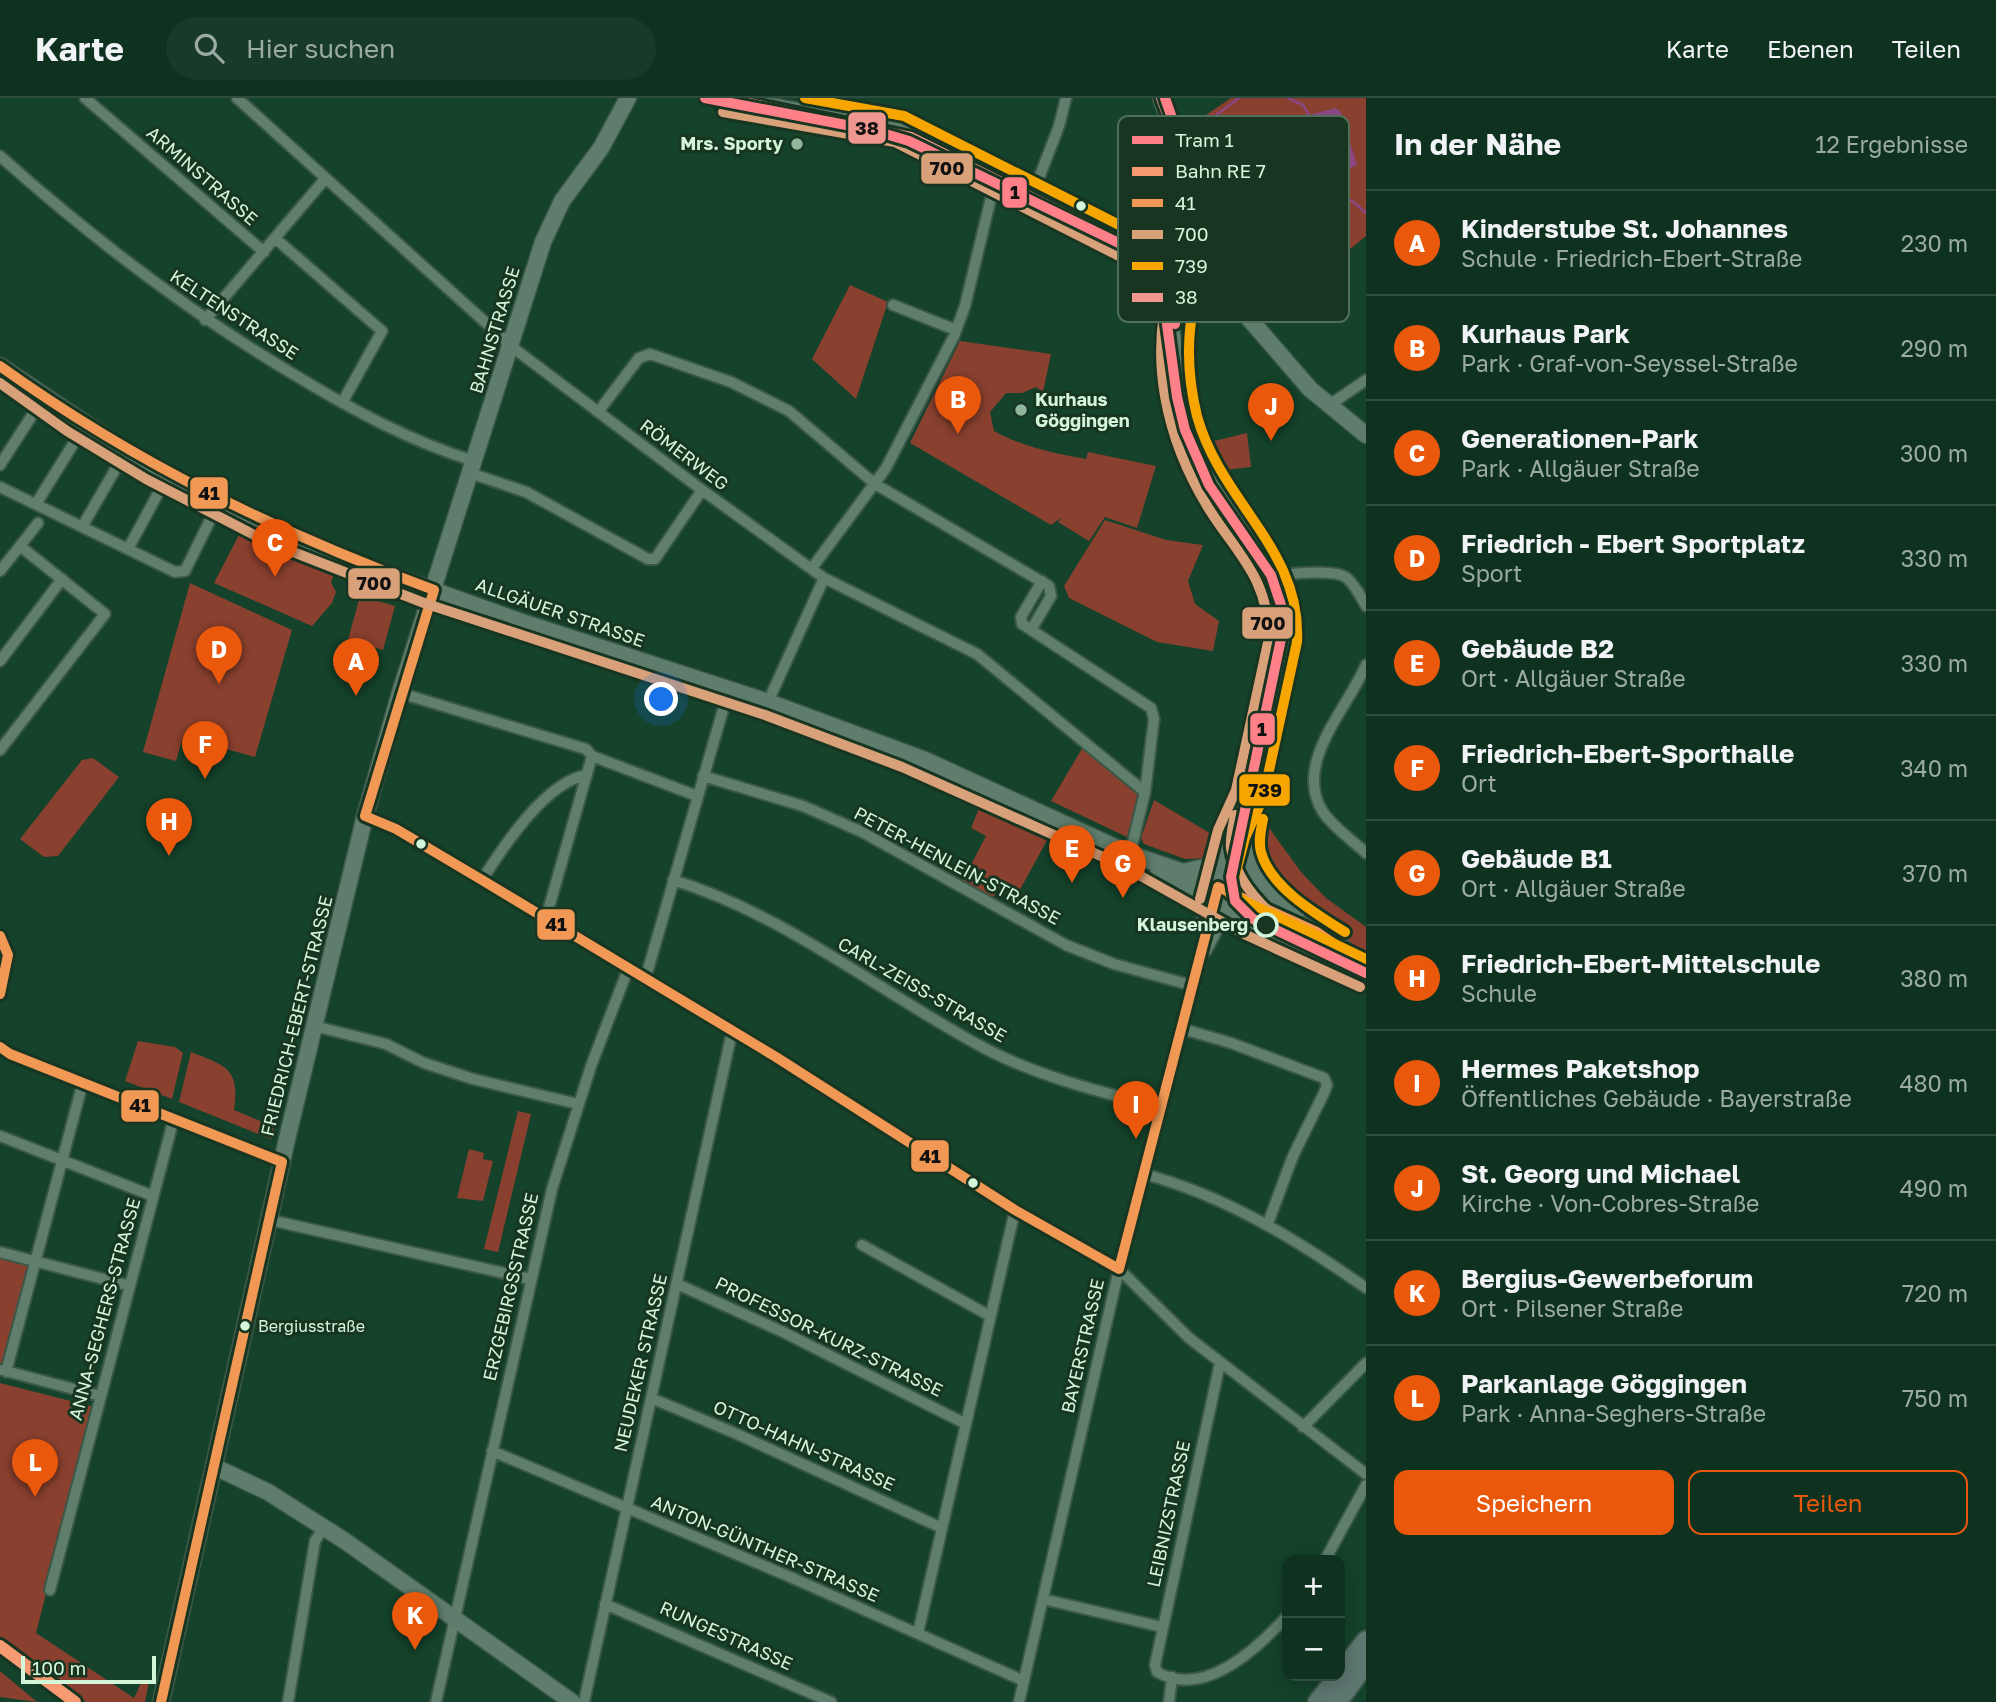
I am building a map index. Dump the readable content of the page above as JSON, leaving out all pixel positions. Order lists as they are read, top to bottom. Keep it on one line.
{"streets":{"street":["ARMINSTRASSE","KELTENSTRASSE","BAHNSTRASSE","RÖMERWEG","ALLGÄUER STRASSE","PETER-HENLEIN-STRASSE","CARL-ZEISS-STRASSE","FRIEDRICH-EBERT-STRASSE","ERZGEBIRGSSTRASSE","ANNA-SEGHERS-STRASSE","PROFESSOR-KURZ-STRASSE","BAYERSTRASSE","NEUDEKER STRASSE","OTTO-HAHN-STRASSE","LEIBNIZSTRASSE","ANTON-GÜNTHER-STRASSE","RUNGESTRASSE"]},"crossings":[["KELTENSTRASSE","BAHNSTRASSE"],["KELTENSTRASSE","RÖMERWEG"],["BAHNSTRASSE","RÖMERWEG"],["BAHNSTRASSE","ALLGÄUER STRASSE"],["BAHNSTRASSE","FRIEDRICH-EBERT-STRASSE"],["ALLGÄUER STRASSE","FRIEDRICH-EBERT-STRASSE"],["ALLGÄUER STRASSE","BAYERSTRASSE"],["PETER-HENLEIN-STRASSE","BAYERSTRASSE"],["CARL-ZEISS-STRASSE","BAYERSTRASSE"],["ERZGEBIRGSSTRASSE","ANTON-GÜNTHER-STRASSE"],["PROFESSOR-KURZ-STRASSE","NEUDEKER STRASSE"],["BAYERSTRASSE","ANTON-GÜNTHER-STRASSE"],["NEUDEKER STRASSE","OTTO-HAHN-STRASSE"],["NEUDEKER STRASSE","ANTON-GÜNTHER-STRASSE"],["NEUDEKER STRASSE","RUNGESTRASSE"]],"places":["Mrs. Sporty","Kurhaus Göggingen","Klausenberg","Bergiusstraße"],"lines":["tram line 1","transit line 739","transit line 38","transit line 700","transit line 41"],"legend":["Tram 1","Bahn RE 7","41","700","739","38"],"scale_bar":"100 m","page":{"header":"Karte","search":"Hier suchen","nav":["Karte","Ebenen","Teilen"],"heading":["In der Nähe","12 Ergebnisse"],"list":[{"mark":"A","name":"Kinderstube St. Johannes","note":"Schule · Friedrich-Ebert-Straße","value":"230 m"},{"mark":"B","name":"Kurhaus Park","note":"Park · Graf-von-Seyssel-Straße","value":"290 m"},{"mark":"C","name":"Generationen-Park","note":"Park · Allgäuer Straße","value":"300 m"},{"mark":"D","name":"Friedrich - Ebert Sportplatz","note":"Sport","value":"330 m"},{"mark":"E","name":"Gebäude B2","note":"Ort · Allgäuer Straße","value":"330 m"},{"mark":"F","name":"Friedrich-Ebert-Sporthalle","note":"Ort","value":"340 m"},{"mark":"G","name":"Gebäude B1","note":"Ort · Allgäuer Straße","value":"370 m"},{"mark":"H","name":"Friedrich-Ebert-Mittelschule","note":"Schule","value":"380 m"},{"mark":"I","name":"Hermes Paketshop","note":"Öffentliches Gebäude · Bayerstraße","value":"480 m"},{"mark":"J","name":"St. Georg und Michael","note":"Kirche · Von-Cobres-Straße","value":"490 m"},{"mark":"K","name":"Bergius-Gewerbeforum","note":"Ort · Pilsener Straße","value":"720 m"},{"mark":"L","name":"Parkanlage Göggingen","note":"Park · Anna-Seghers-Straße","value":"750 m"}],"pins":["B","J","C","D","A","F","H","E","G","I","L","K"],"buttons":["Speichern","Teilen"],"map_buttons":["+","−"],"scale":"100 m"}}
